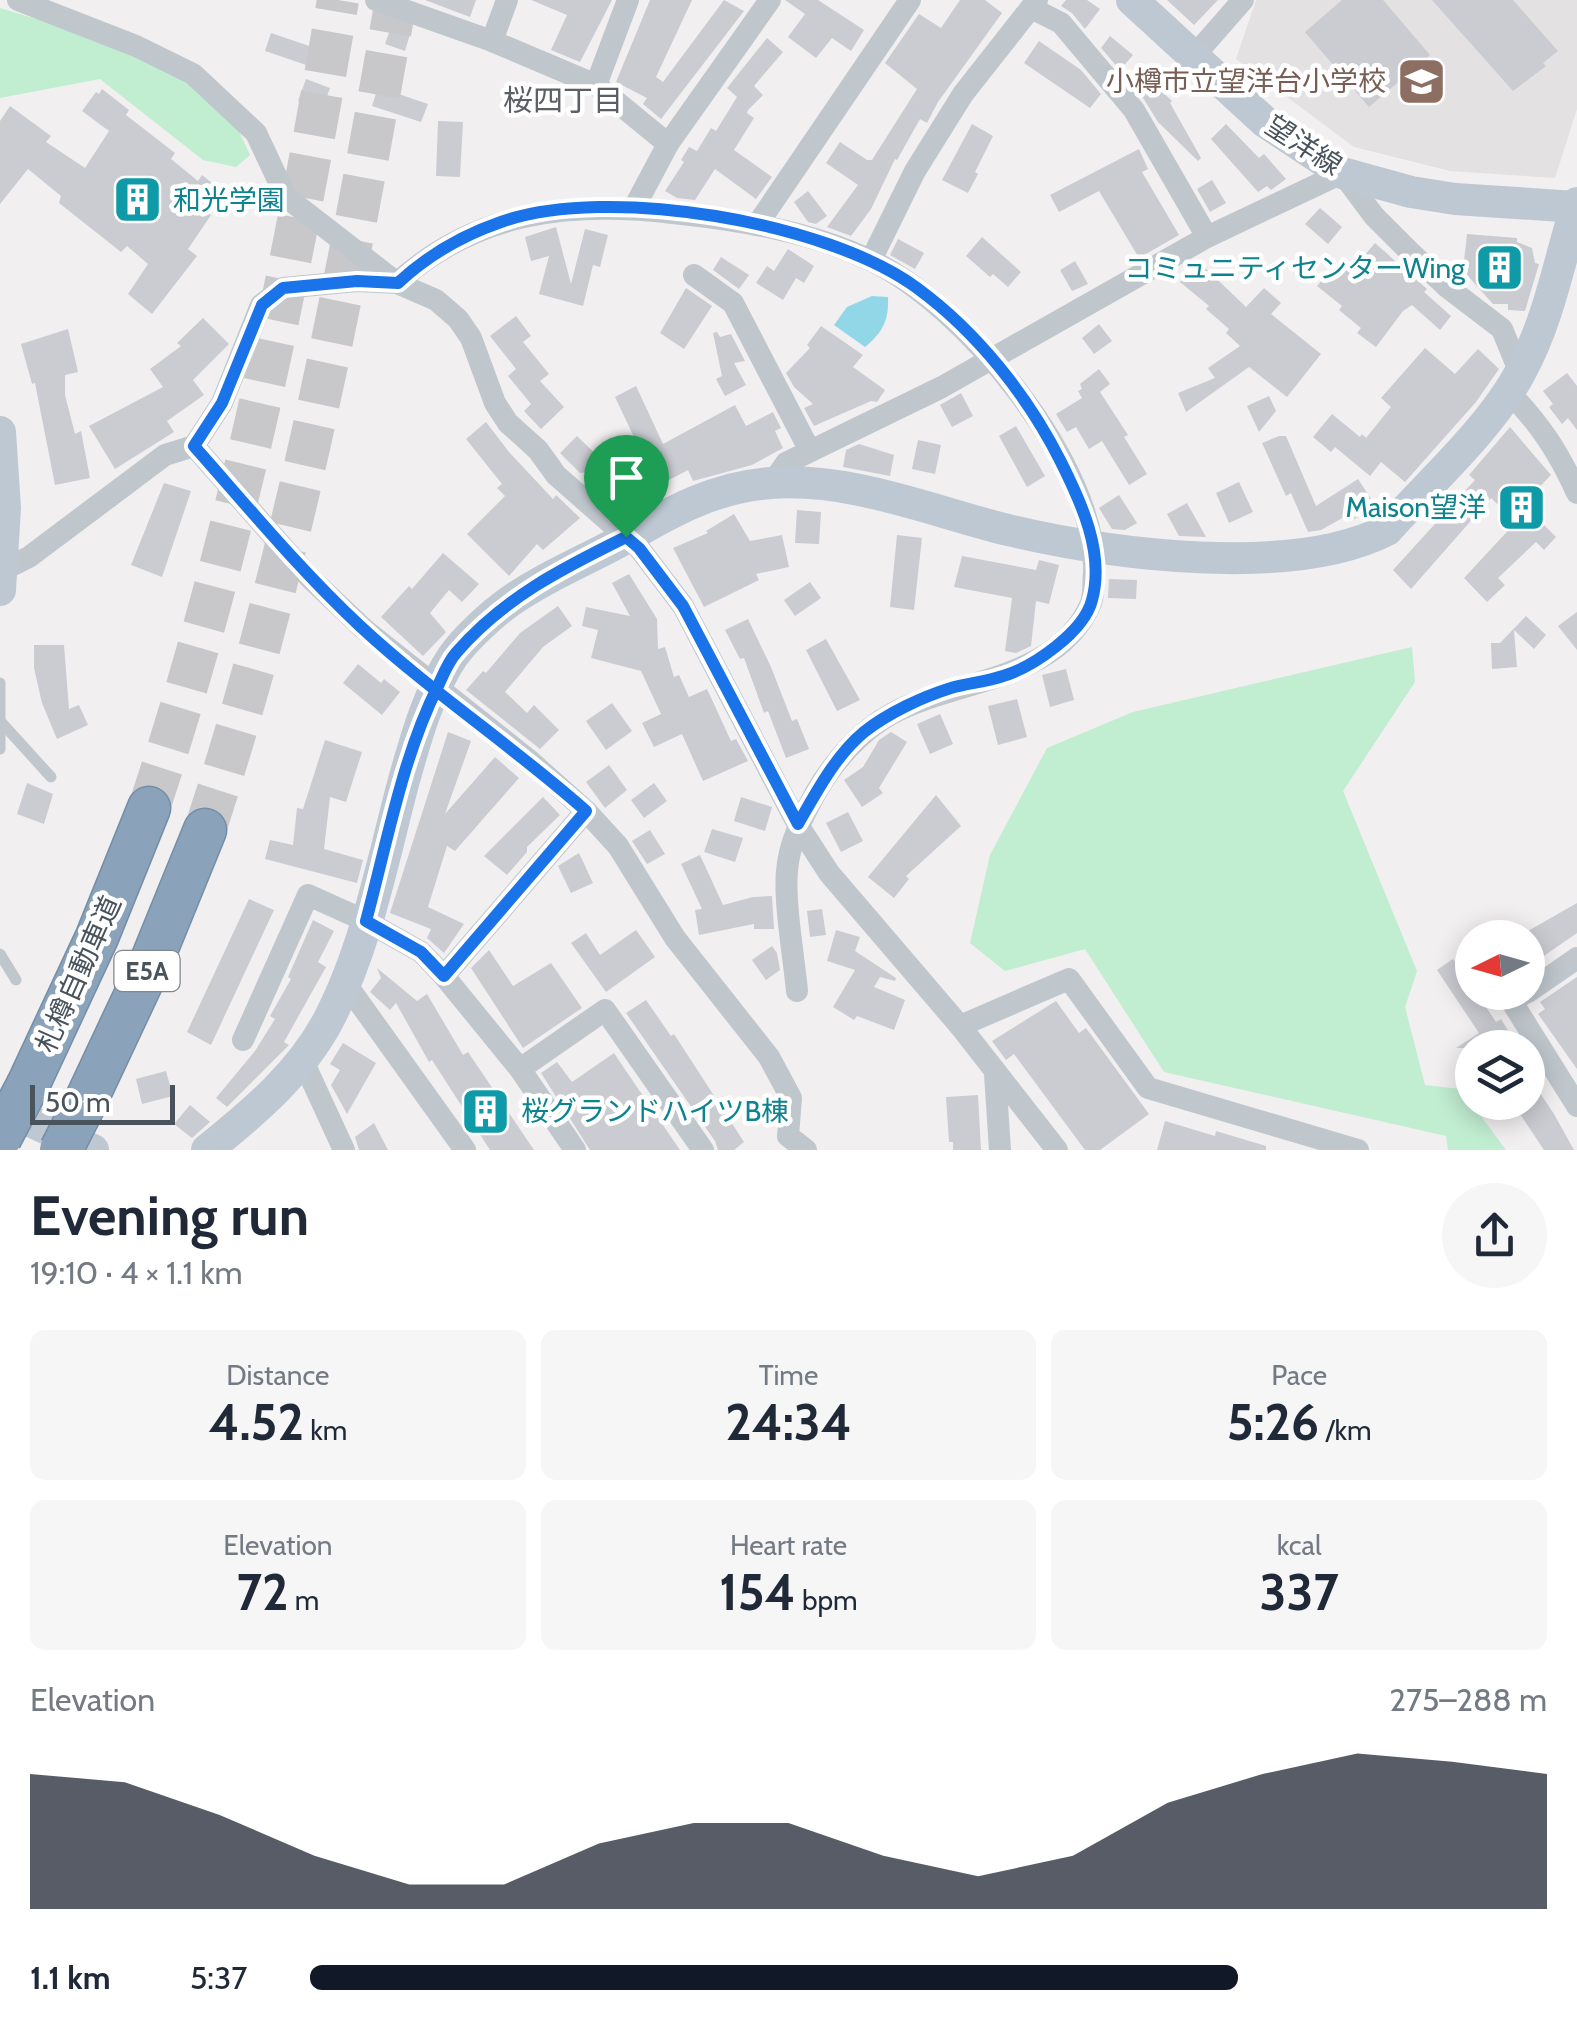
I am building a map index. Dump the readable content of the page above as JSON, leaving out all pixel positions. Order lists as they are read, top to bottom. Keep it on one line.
{"streets":{"highway":["E5A","札樽自動車道"],"street":["望洋線"]},"districts":["桜四丁目"],"places":{"school or university":["小樽市立望洋台小学校"],"building":["和光学園","コミュニティセンターWing","Maison望洋","桜グランドハイツB棟"]},"scale_bar":"50 m","north":"left","page":{"scale":"50 m","heading":["Evening run","19:10 · 4 × 1.1 km"],"stats":[["Distance","4.52 km"],["Time","24:34"],["Pace","5:26 /km"],["Elevation","72 m"],["Heart rate","154 bpm"],["kcal","337"]],"chart":["Elevation","275–288 m"],"list":[{"name":"1.1 km","note":"5:37"}]}}
